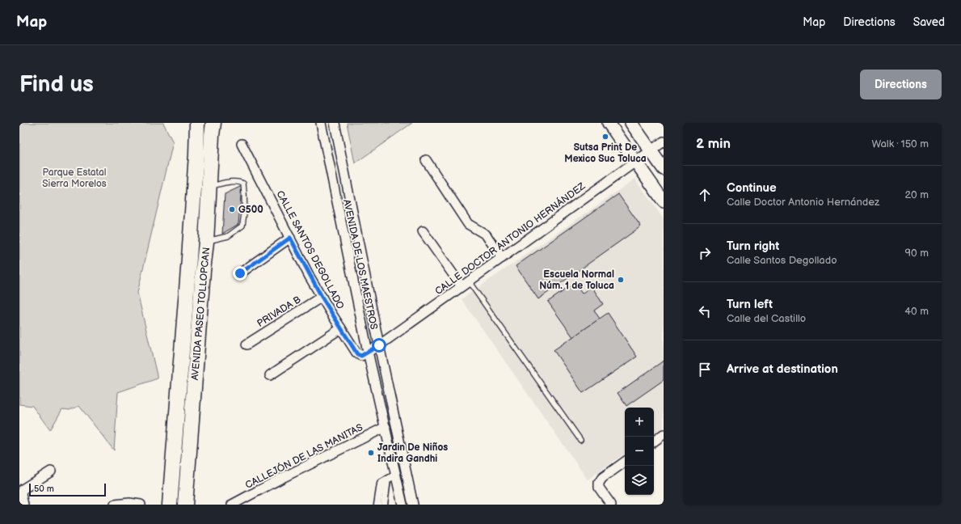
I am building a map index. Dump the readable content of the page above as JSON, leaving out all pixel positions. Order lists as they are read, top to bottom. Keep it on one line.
{"streets":{"highway":["AVENIDA PASEO TOLLOPCAN"],"street":["CALLE DOCTOR ANTONIO HERNÁNDEZ","CALLE SANTOS DEGOLLADO","AVENIDA DE LOS MAESTROS","PRIVADA B","CALLEJÓN DE LAS MANITAS"]},"crossings":[["CALLE DOCTOR ANTONIO HERNÁNDEZ","CALLE SANTOS DEGOLLADO"],["CALLE DOCTOR ANTONIO HERNÁNDEZ","AVENIDA DE LOS MAESTROS"],["CALLE SANTOS DEGOLLADO","AVENIDA DE LOS MAESTROS"],["CALLE SANTOS DEGOLLADO","PRIVADA B"],["AVENIDA DE LOS MAESTROS","CALLEJÓN DE LAS MANITAS"]],"parks":["Parque Estatal Sierra Morelos"],"places":["Sutsa Print De Mexico Suc Toluca","G500","Escuela Normal Núm. 1 de Toluca","Jardin De Niños Indira Gandhi"],"scale_bar":"50 m","page":{"header":"Map","nav":["Map","Directions","Saved"],"buttons":"Directions","title":"Find us","heading":["2 min","Walk · 150 m"],"list":[["Continue","Calle Doctor Antonio Hernández","20 m"],["Turn right","Calle Santos Degollado","90 m"],["Turn left","Calle del Castillo","40 m"],"Arrive at destination"],"map_buttons":["+","−"],"scale":"50 m"}}
